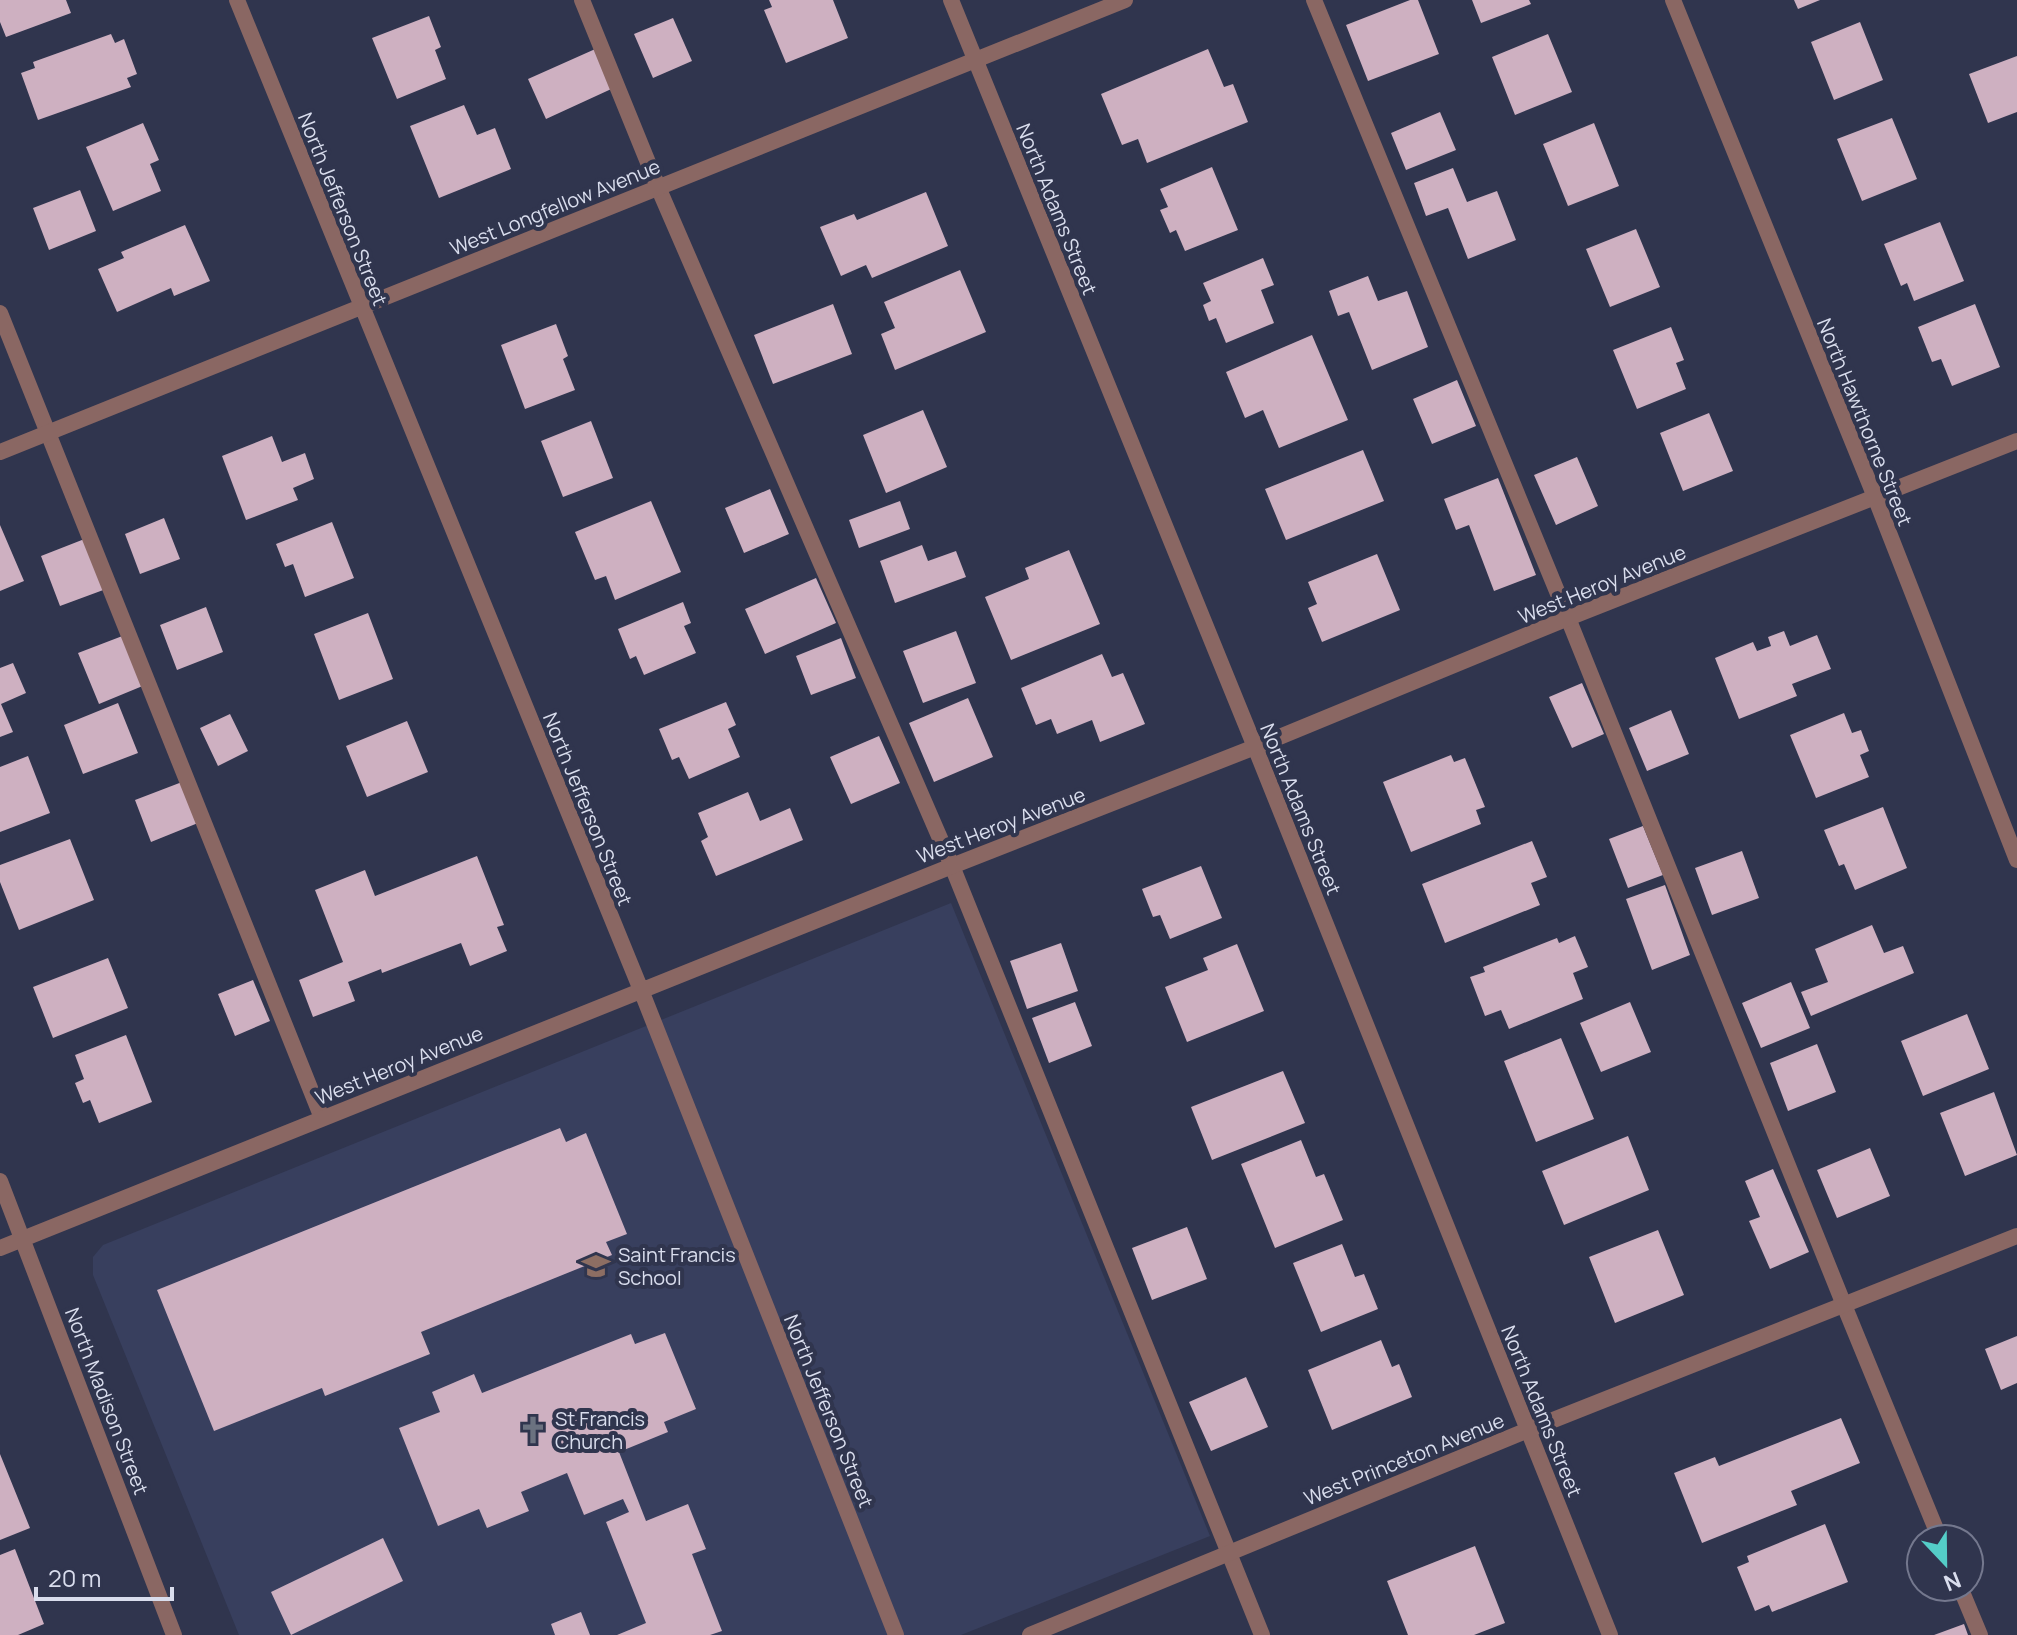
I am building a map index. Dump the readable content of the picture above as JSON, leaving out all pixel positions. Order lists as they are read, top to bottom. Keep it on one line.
{"streets":{"street":["West Longfellow Avenue","North Jefferson Street","North Adams Street","North Hawthorne Street","West Heroy Avenue","North Madison Street","West Princeton Avenue"]},"crossings":[["West Longfellow Avenue","North Jefferson Street"],["West Longfellow Avenue","North Adams Street"],["North Jefferson Street","West Heroy Avenue"],["North Adams Street","West Heroy Avenue"],["North Adams Street","West Princeton Avenue"],["North Hawthorne Street","West Heroy Avenue"],["West Heroy Avenue","North Madison Street"]],"places":{"school or university":["Saint Francis School"],"church":["St Francis Church"]},"scale_bar":"20 m","north":"bottom"}
